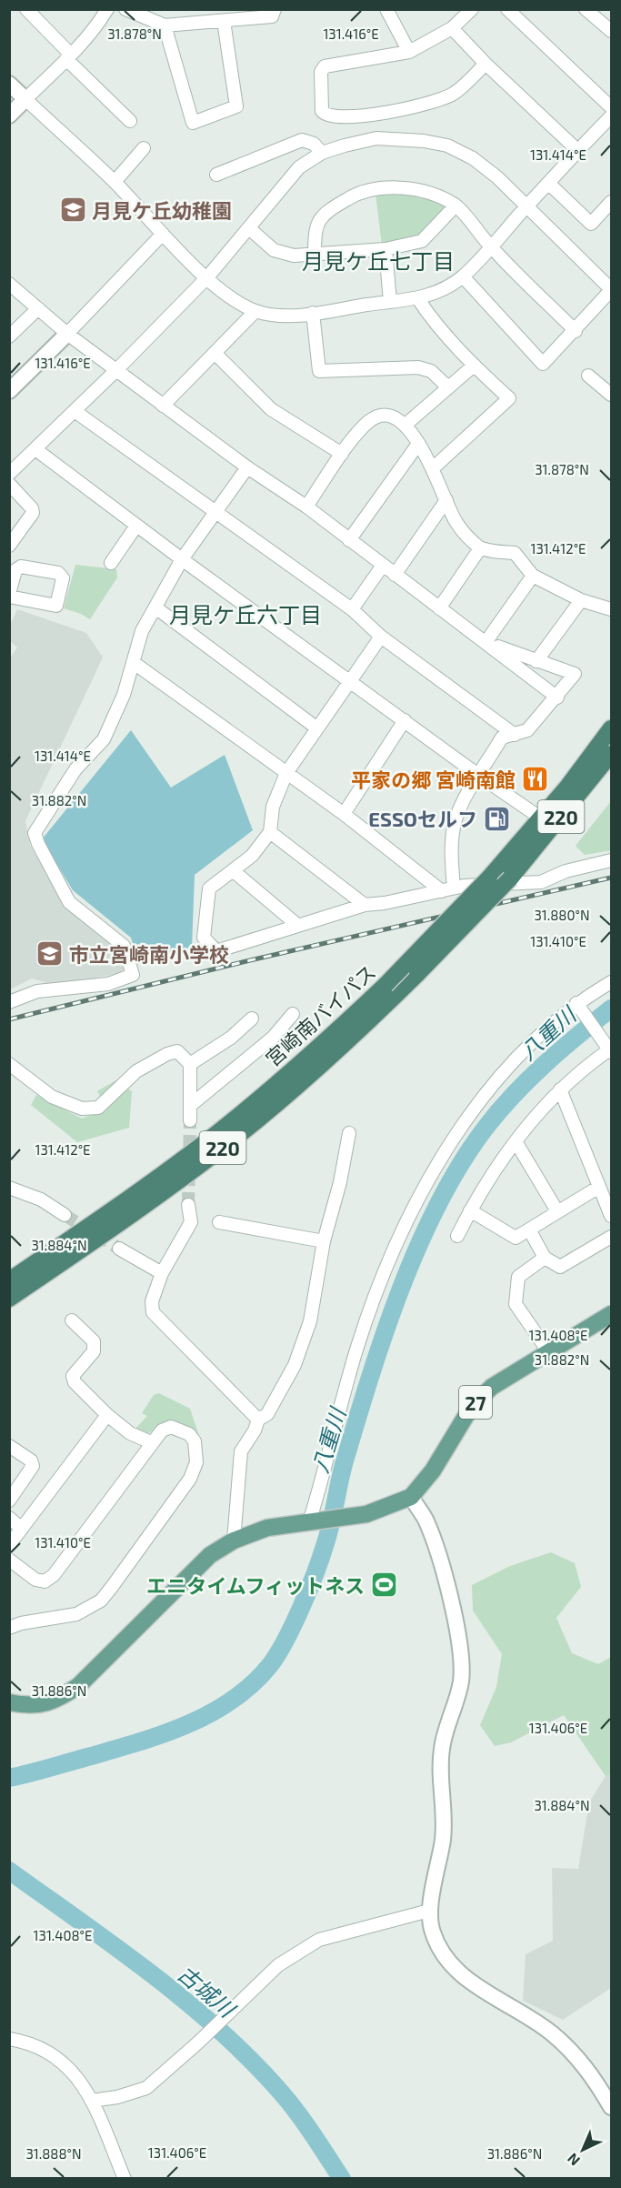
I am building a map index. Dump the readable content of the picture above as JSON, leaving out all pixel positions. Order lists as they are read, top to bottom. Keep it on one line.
{"streets":{"highway":["220","宮崎南バイパス"],"main road":["27"]},"districts":["月見ケ丘七丁目","月見ケ丘六丁目"],"water":["八重川","古城川"],"places":{"school or university":["月見ケ丘幼稚園","市立宮崎南小学校"],"restaurant":["平家の郷 宮崎南館"],"fuel station":["ESSOセルフ"],"sports":["エニタイムフィットネス"]},"north":"bottom left","coordinates":["31.878°N","131.416°E","131.414°E","131.412°E","31.882°N","31.880°N","131.410°E","31.884°N","131.408°E","31.886°N","131.406°E","31.888°N"]}
